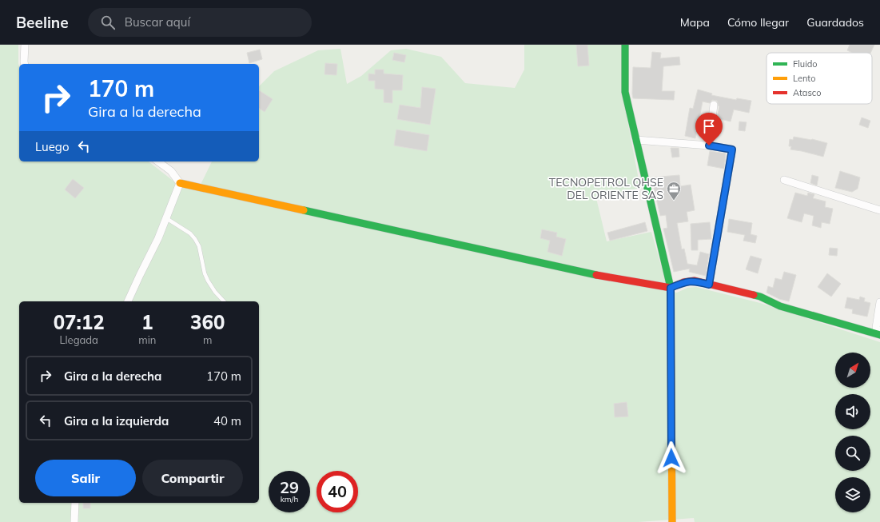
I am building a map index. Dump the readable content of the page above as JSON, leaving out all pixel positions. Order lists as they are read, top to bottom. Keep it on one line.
{"places":{"office":["TECNOPETROL QHSE DEL ORIENTE SAS"]},"legend":["Fluido","Lento","Atasco"],"north":"top right","page":{"header":"Beeline","search":"Buscar aquí","nav":["Mapa","Cómo llegar","Guardados"],"turn":["170 m","Gira a la derecha"],"then":"Luego","eta":["07:12","Llegada","1","min","360","m"],"list":[{"name":"Gira a la derecha","value":"170 m"},{"name":"Gira a la izquierda","value":"40 m"}],"buttons":["Salir","Compartir"],"speed":"29 km/h","limit":"40"}}
